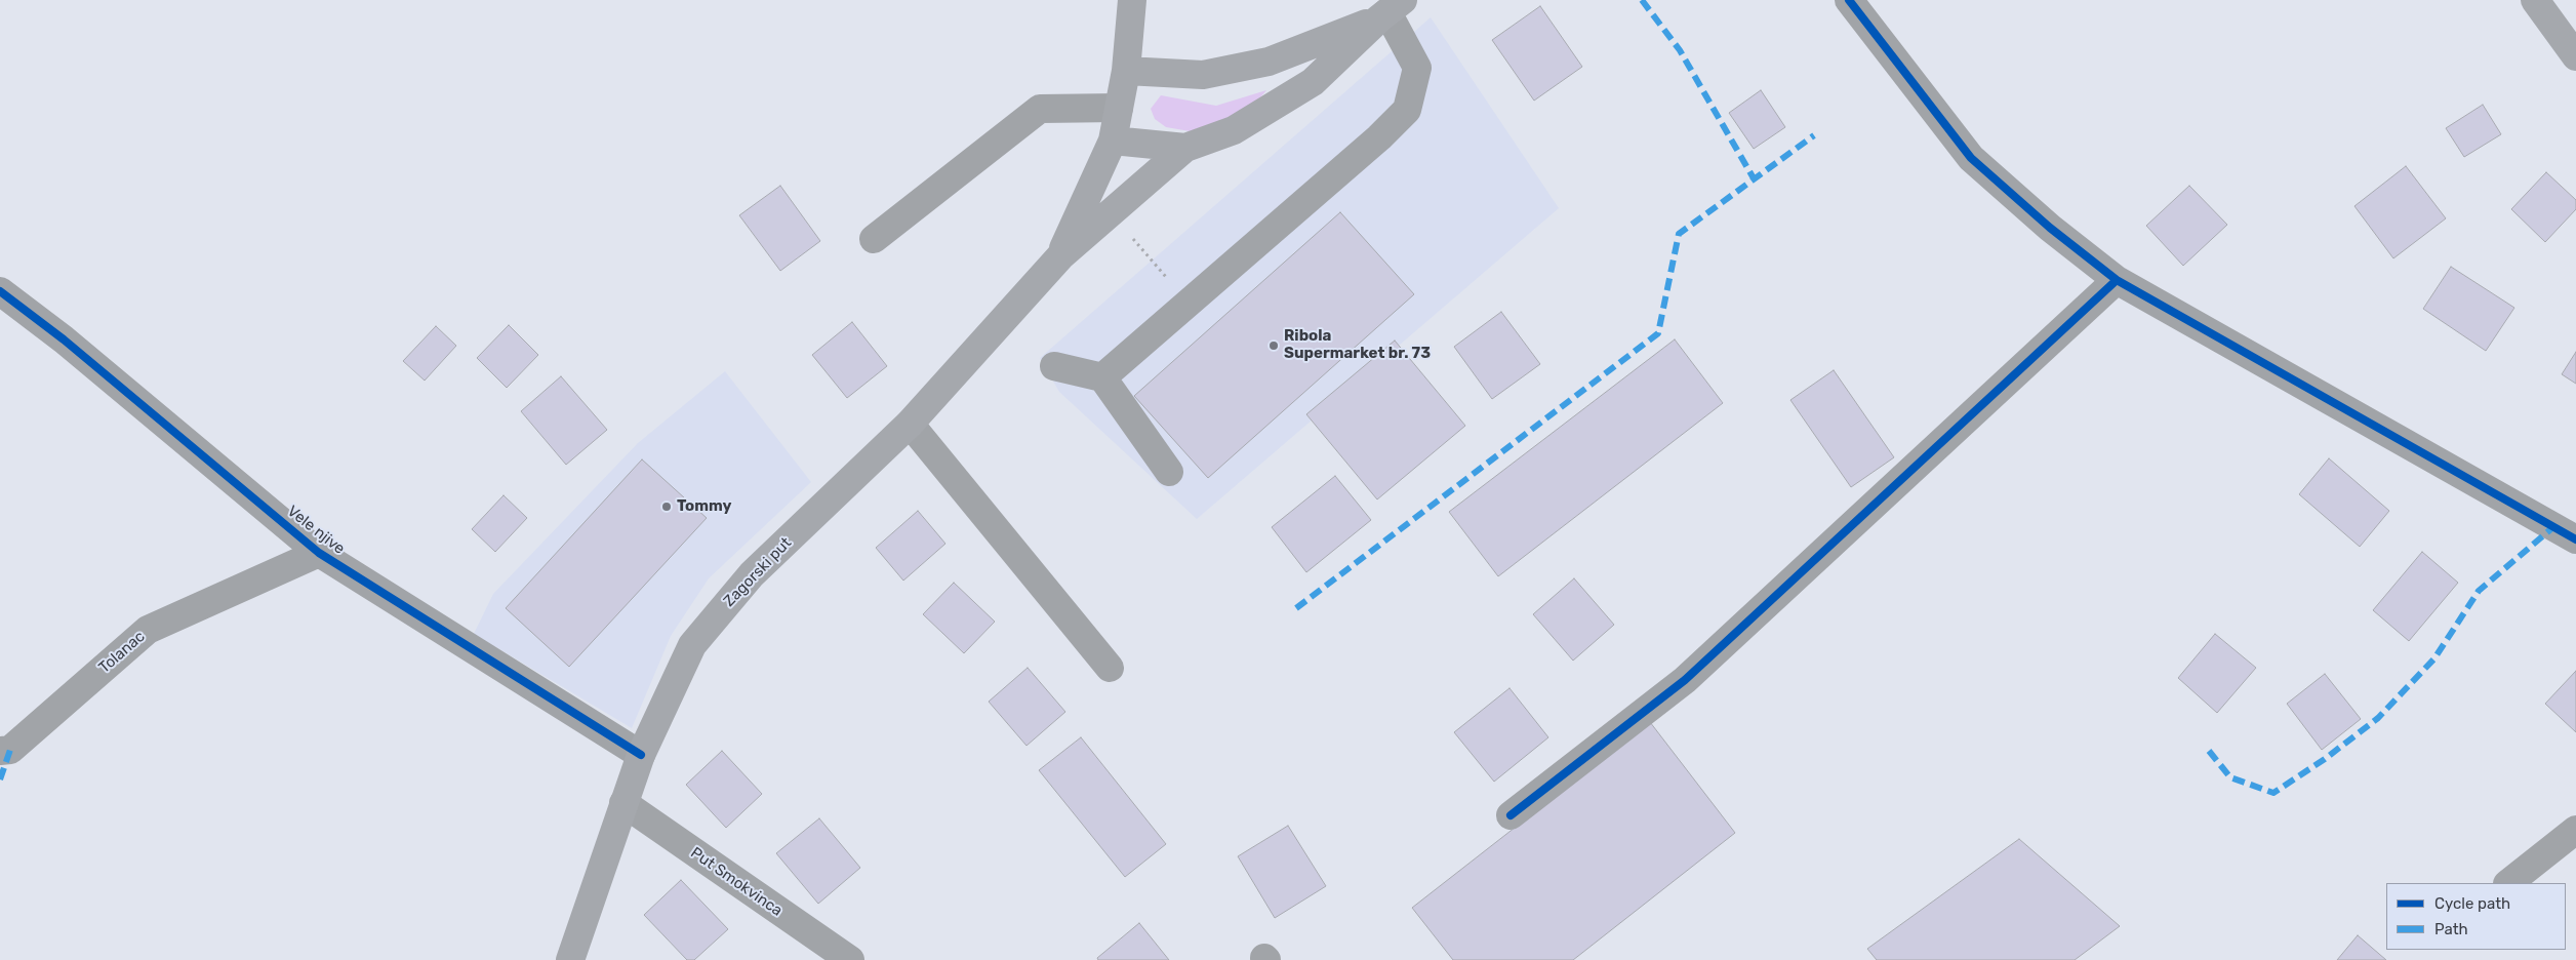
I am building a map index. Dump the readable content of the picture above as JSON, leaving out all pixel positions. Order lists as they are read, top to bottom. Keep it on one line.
{"streets":{"main road":["Zagorski put"],"street":["Vele njive","Tolanac","Put Smokvinca"]},"crossings":[["Vele njive","Zagorski put"],["Vele njive","Tolanac"],["Zagorski put","Put Smokvinca"]],"places":["Ribola Supermarket br. 73","Tommy"],"legend":["Cycle path","Path"]}
